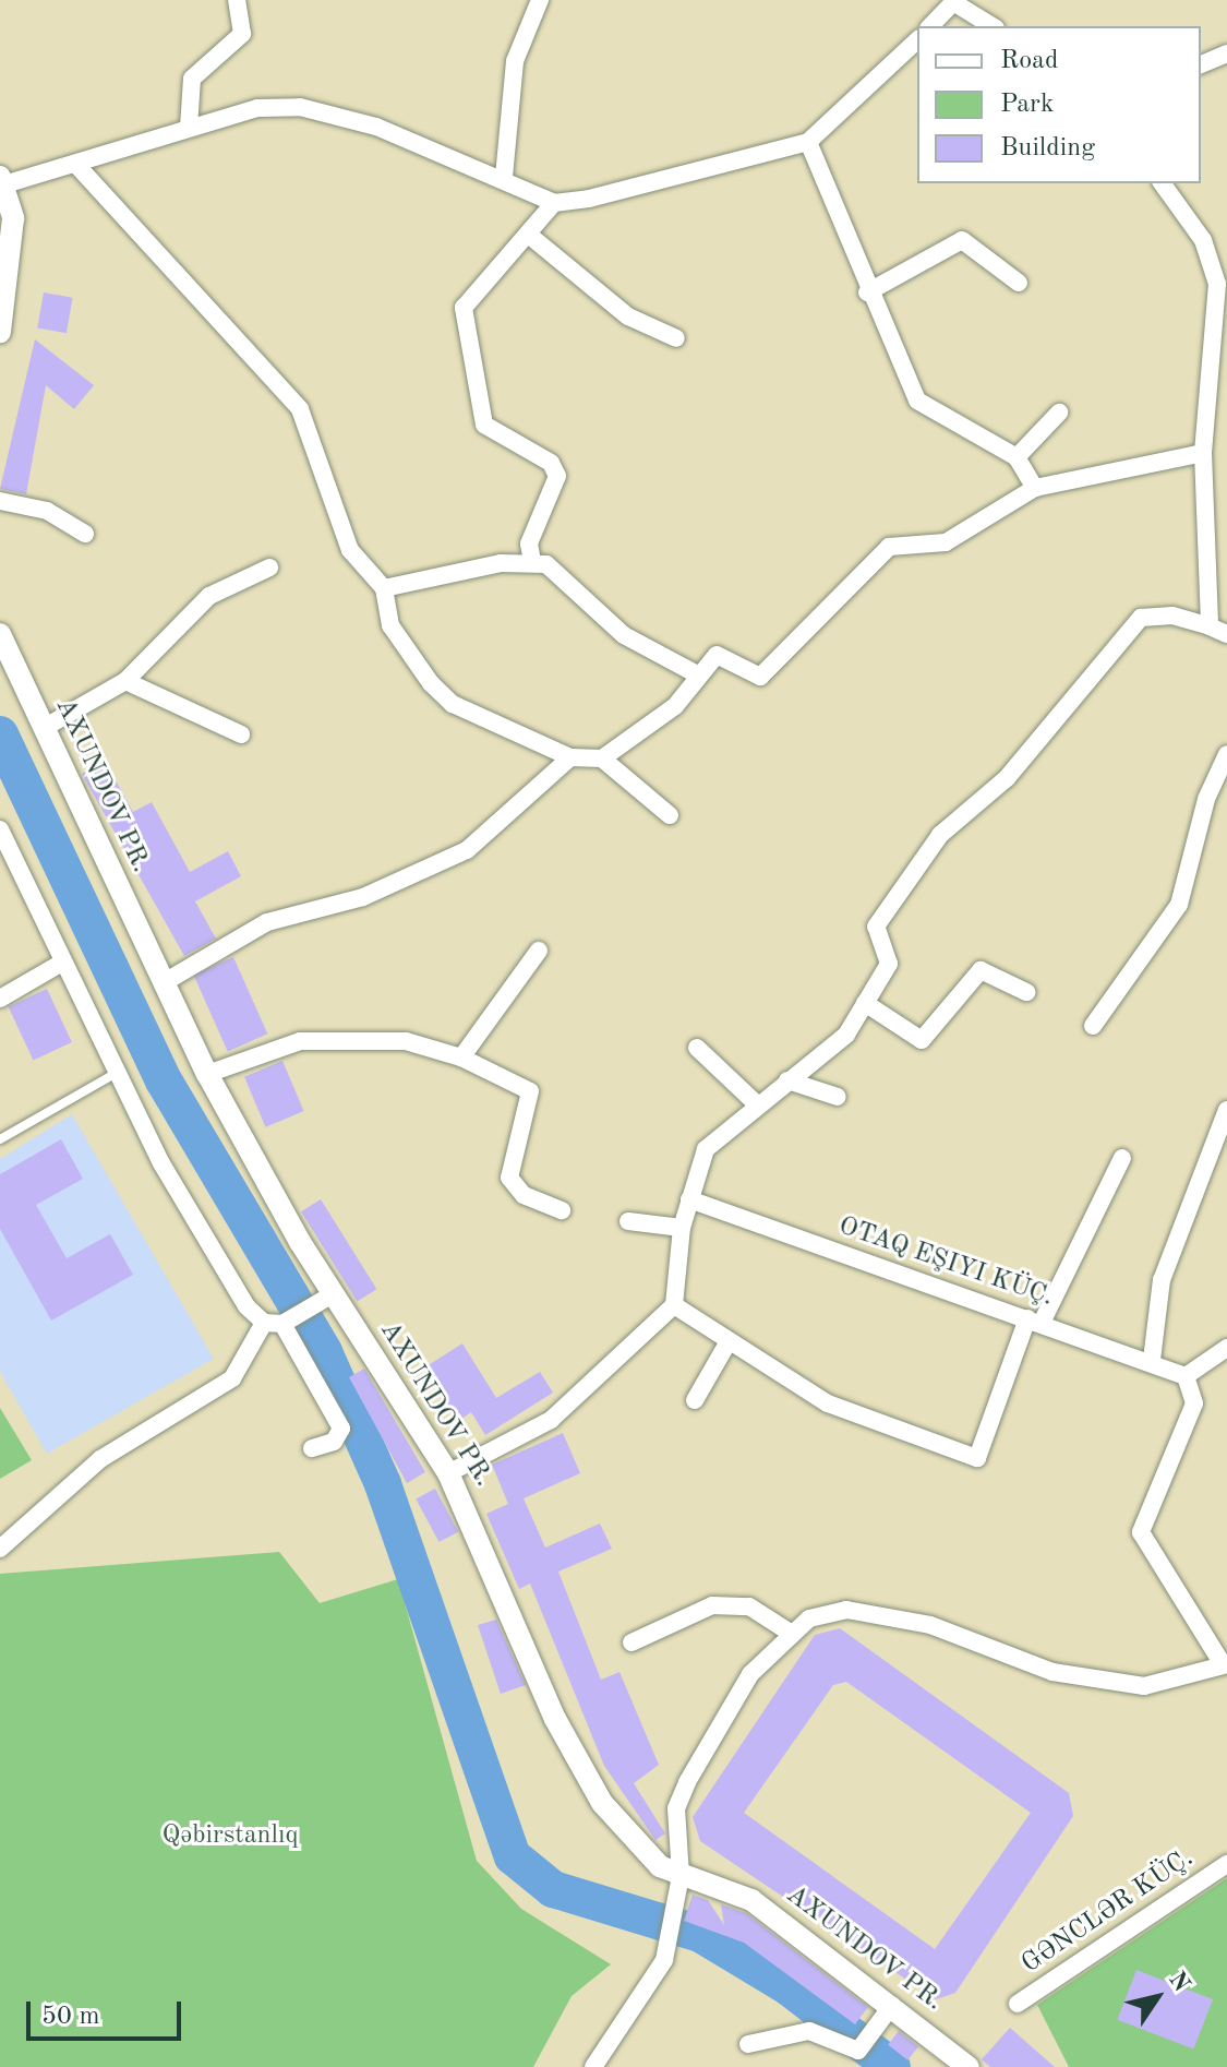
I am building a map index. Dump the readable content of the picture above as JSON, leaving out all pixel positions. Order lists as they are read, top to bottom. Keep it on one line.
{"streets":{"street":["AXUNDOV PR.","OTAQ EŞIYI KÜÇ.","GƏNCLƏR KÜÇ."]},"parks":["Qəbirstanlıq"],"legend":["Road","Park","Building"],"scale_bar":"50 m","north":"top right"}
